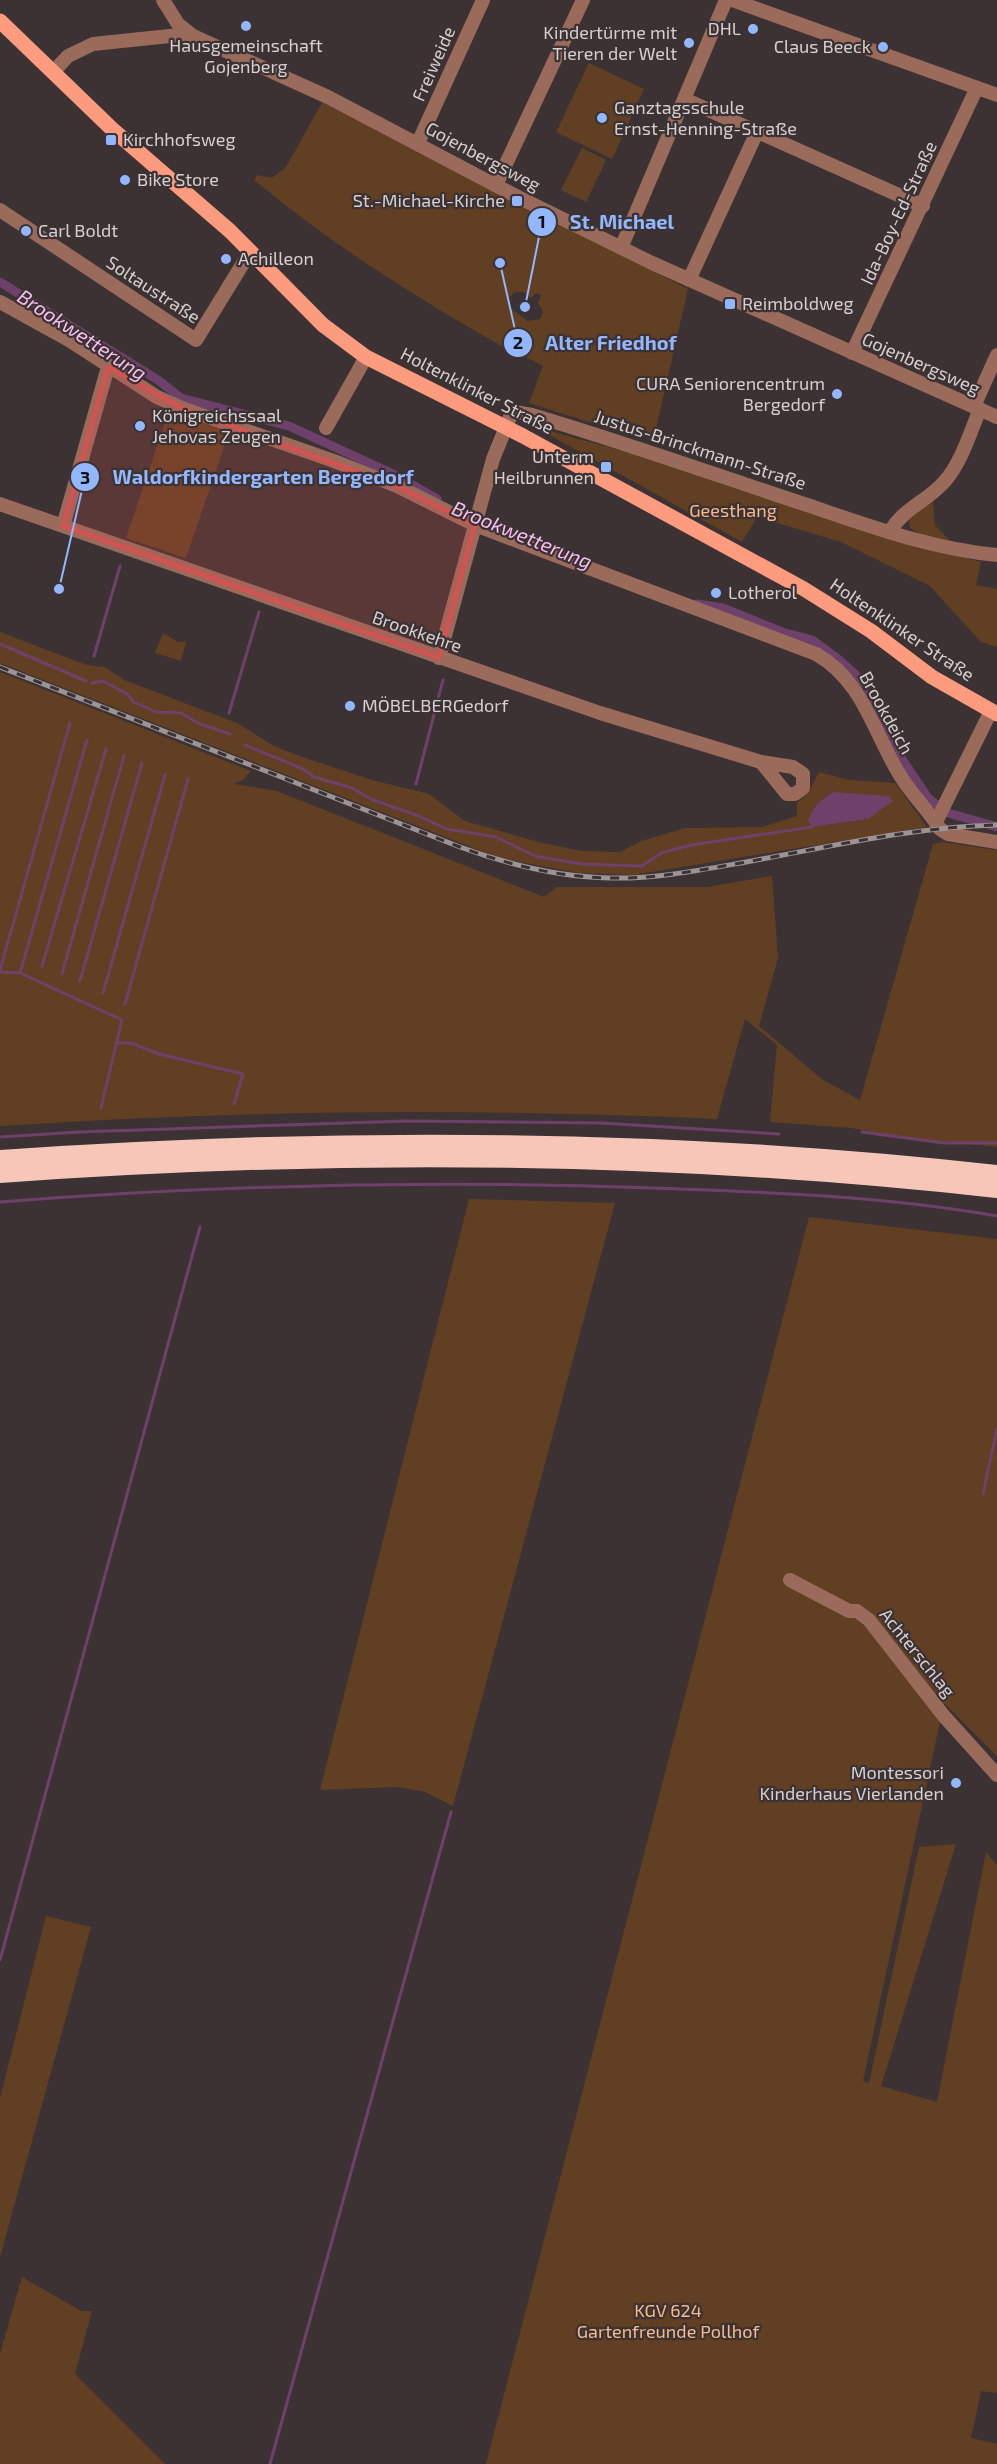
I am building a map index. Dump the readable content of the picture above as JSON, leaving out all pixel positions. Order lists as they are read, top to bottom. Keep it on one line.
{"streets":{"main road":["Holtenklinker Straße"],"street":["Freiweide","Gojenbergsweg","Ida-Boy-Ed-Straße","Soltaustraße","Justus-Brinckmann-Straße","Brookkehre","Brookdeich","Achterschlag"]},"crossings":[["Freiweide","Gojenbergsweg"],["Gojenbergsweg","Ida-Boy-Ed-Straße"],["Soltaustraße","Holtenklinker Straße"],["Holtenklinker Straße","Justus-Brinckmann-Straße"]],"water":["Brookwetterung"],"parks":["Geesthang","KGV 624 Gartenfreunde Pollhof"],"places":{"other":["Hausgemeinschaft Gojenberg","DHL","Kindertürme mit Tieren der Welt","Claus Beeck","Ganztagsschule Ernst-Henning-Straße","Bike Store","Carl Boldt","Achilleon","Alter Friedhof","St. Michael","CURA Seniorencentrum Bergedorf","Königreichssaal Jehovas Zeugen","Waldorfkindergarten Bergedorf","Lotherol","MÖBELBERGedorf","Montessori Kinderhaus Vierlanden"],"transit":["Kirchhofsweg","St.-Michael-Kirche","Reimboldweg","Unterm Heilbrunnen"]}}
